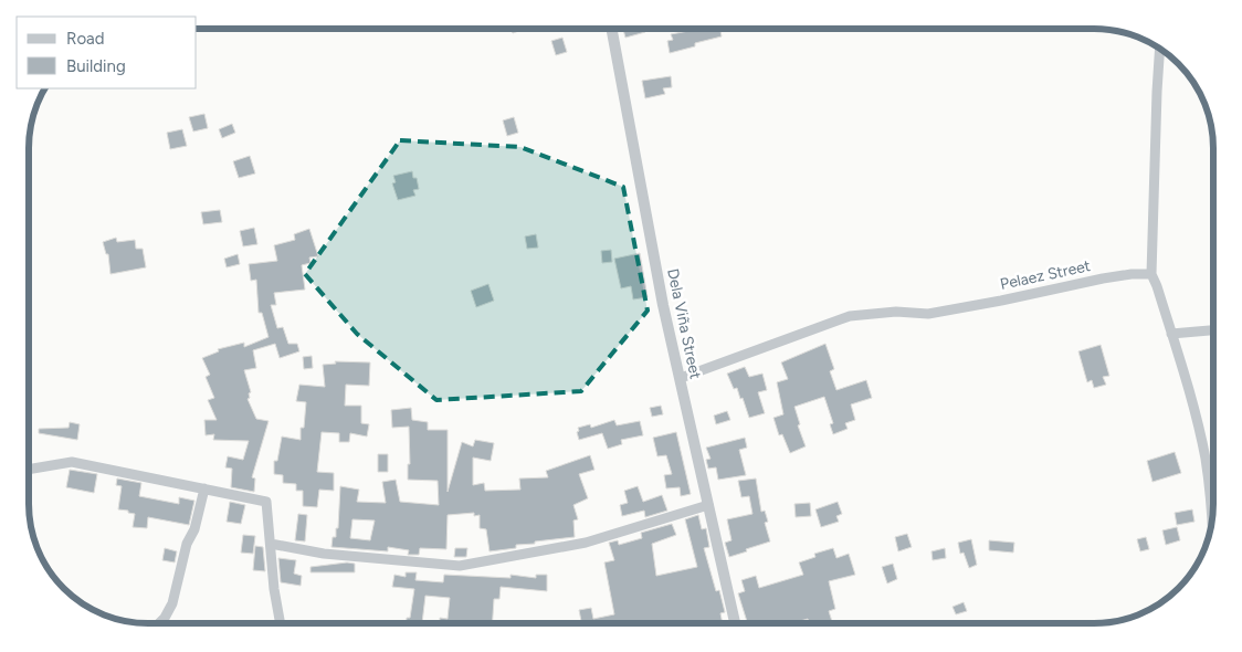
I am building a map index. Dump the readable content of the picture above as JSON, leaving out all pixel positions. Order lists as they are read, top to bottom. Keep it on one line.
{"streets":{"street":["Pelaez Street","Dela Viña Street"]},"crossings":[["Pelaez Street","Dela Viña Street"]],"legend":["Road","Building"]}
